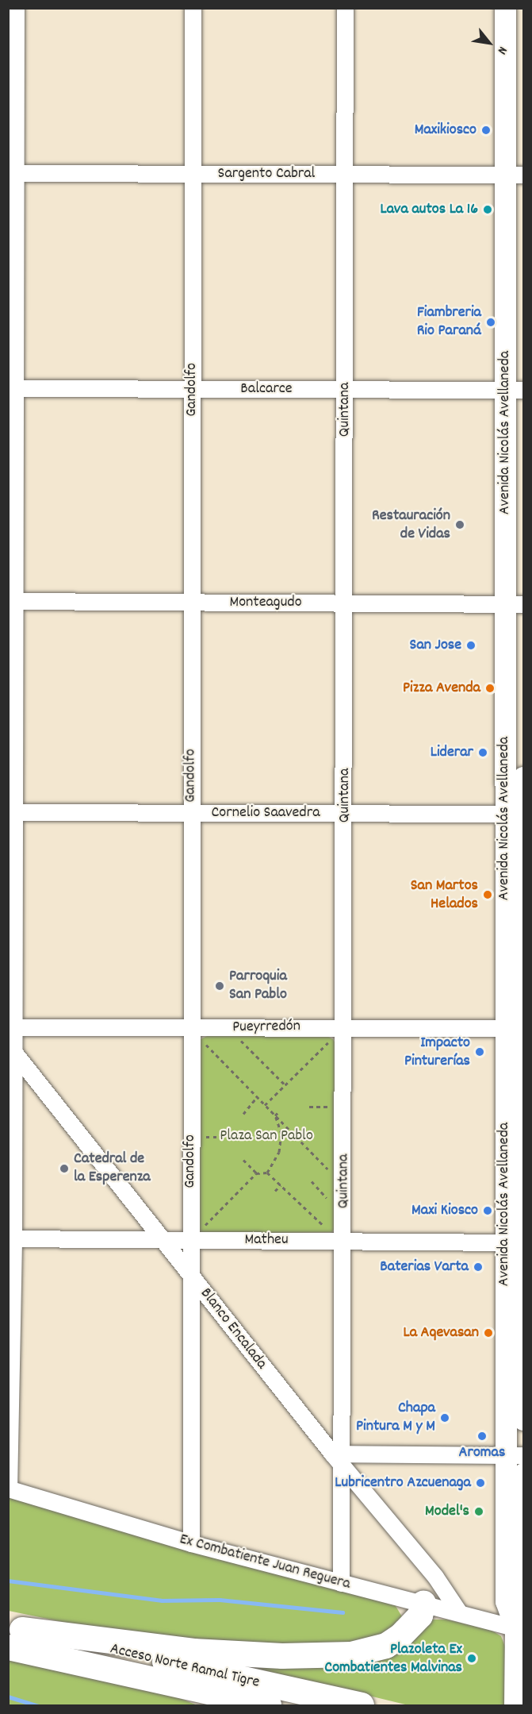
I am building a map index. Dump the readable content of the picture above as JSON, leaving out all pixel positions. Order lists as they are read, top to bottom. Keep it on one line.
{"streets":{"highway":["Acceso Norte Ramal Tigre"],"main road":["Avenida Nicolás Avellaneda"],"street":["Sargento Cabral","Balcarce","Gandolfo","Quintana","Monteagudo","Cornelio Saavedra","Pueyrredón","Matheu","Blanco Encalada","Ex Combatiente Juan Reguera"]},"crossings":[["Sargento Cabral","Gandolfo"],["Sargento Cabral","Quintana"],["Sargento Cabral","Avenida Nicolás Avellaneda"],["Balcarce","Gandolfo"],["Balcarce","Quintana"],["Balcarce","Avenida Nicolás Avellaneda"],["Gandolfo","Monteagudo"],["Gandolfo","Cornelio Saavedra"],["Gandolfo","Pueyrredón"],["Gandolfo","Matheu"],["Gandolfo","Blanco Encalada"],["Gandolfo","Ex Combatiente Juan Reguera"],["Quintana","Monteagudo"],["Quintana","Cornelio Saavedra"],["Quintana","Pueyrredón"],["Quintana","Matheu"],["Quintana","Blanco Encalada"],["Quintana","Ex Combatiente Juan Reguera"],["Avenida Nicolás Avellaneda","Monteagudo"],["Avenida Nicolás Avellaneda","Cornelio Saavedra"],["Avenida Nicolás Avellaneda","Pueyrredón"],["Avenida Nicolás Avellaneda","Matheu"],["Avenida Nicolás Avellaneda","Ex Combatiente Juan Reguera"],["Matheu","Blanco Encalada"],["Blanco Encalada","Ex Combatiente Juan Reguera"]],"parks":["Plaza San Pablo"],"places":["Maxikiosco","Lava autos La 16","Fiambreria Rio Paraná","Restauración de Vidas","San Jose","Pizza Avenda","Liderar","San Martos Helados","Parroquia San Pablo","Impacto Pinturerías","Catedral de la Esperenza","Maxi Kiosco","Baterias Varta","La Aqevasan","Chapa Pintura M y M","Aromas","Lubricentro Azcuenaga","Model's","Plazoleta Ex Combatientes Malvinas"],"north":"bottom right"}
